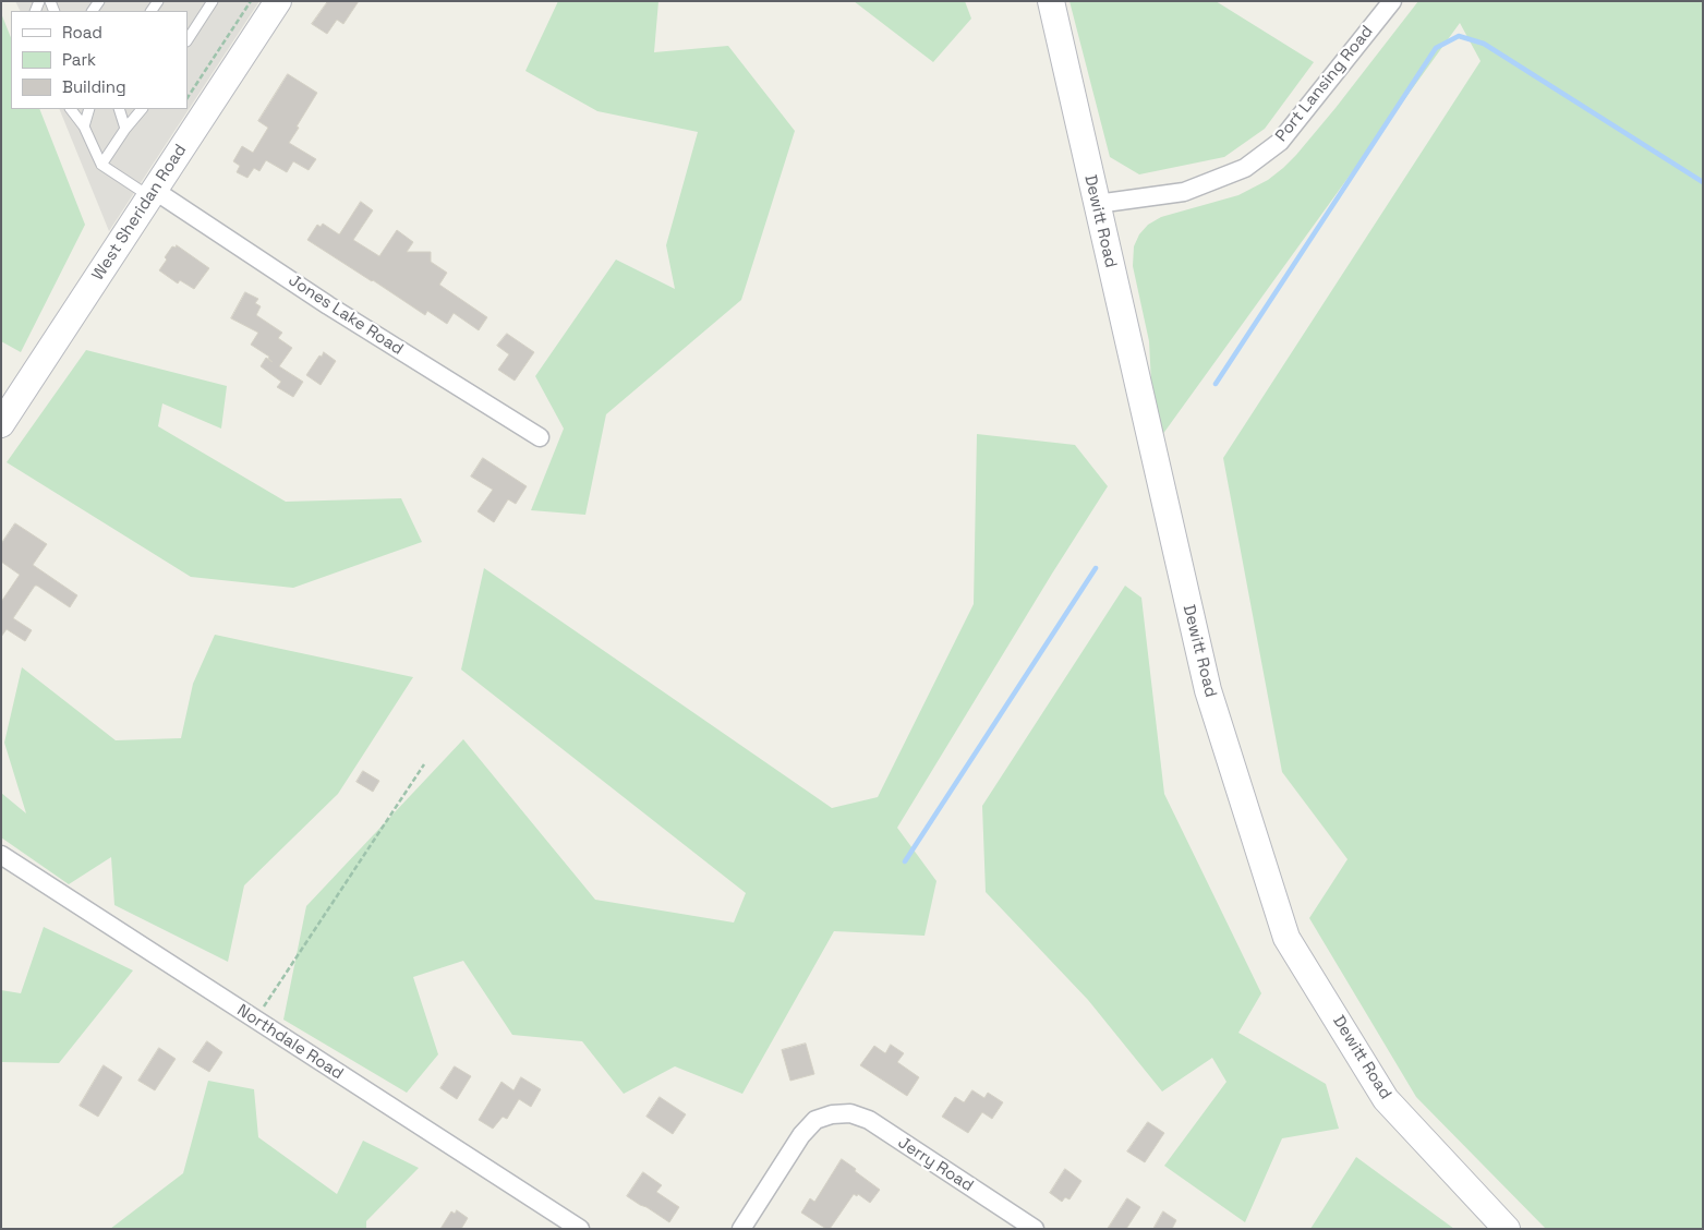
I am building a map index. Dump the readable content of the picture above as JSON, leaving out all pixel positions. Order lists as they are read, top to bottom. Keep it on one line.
{"streets":{"street":["Port Lansing Road","West Sheridan Road","Dewitt Road","Jones Lake Road","Northdale Road","Jerry Road"]},"crossings":[["Port Lansing Road","Dewitt Road"],["West Sheridan Road","Jones Lake Road"]],"legend":["Road","Park","Building"]}
